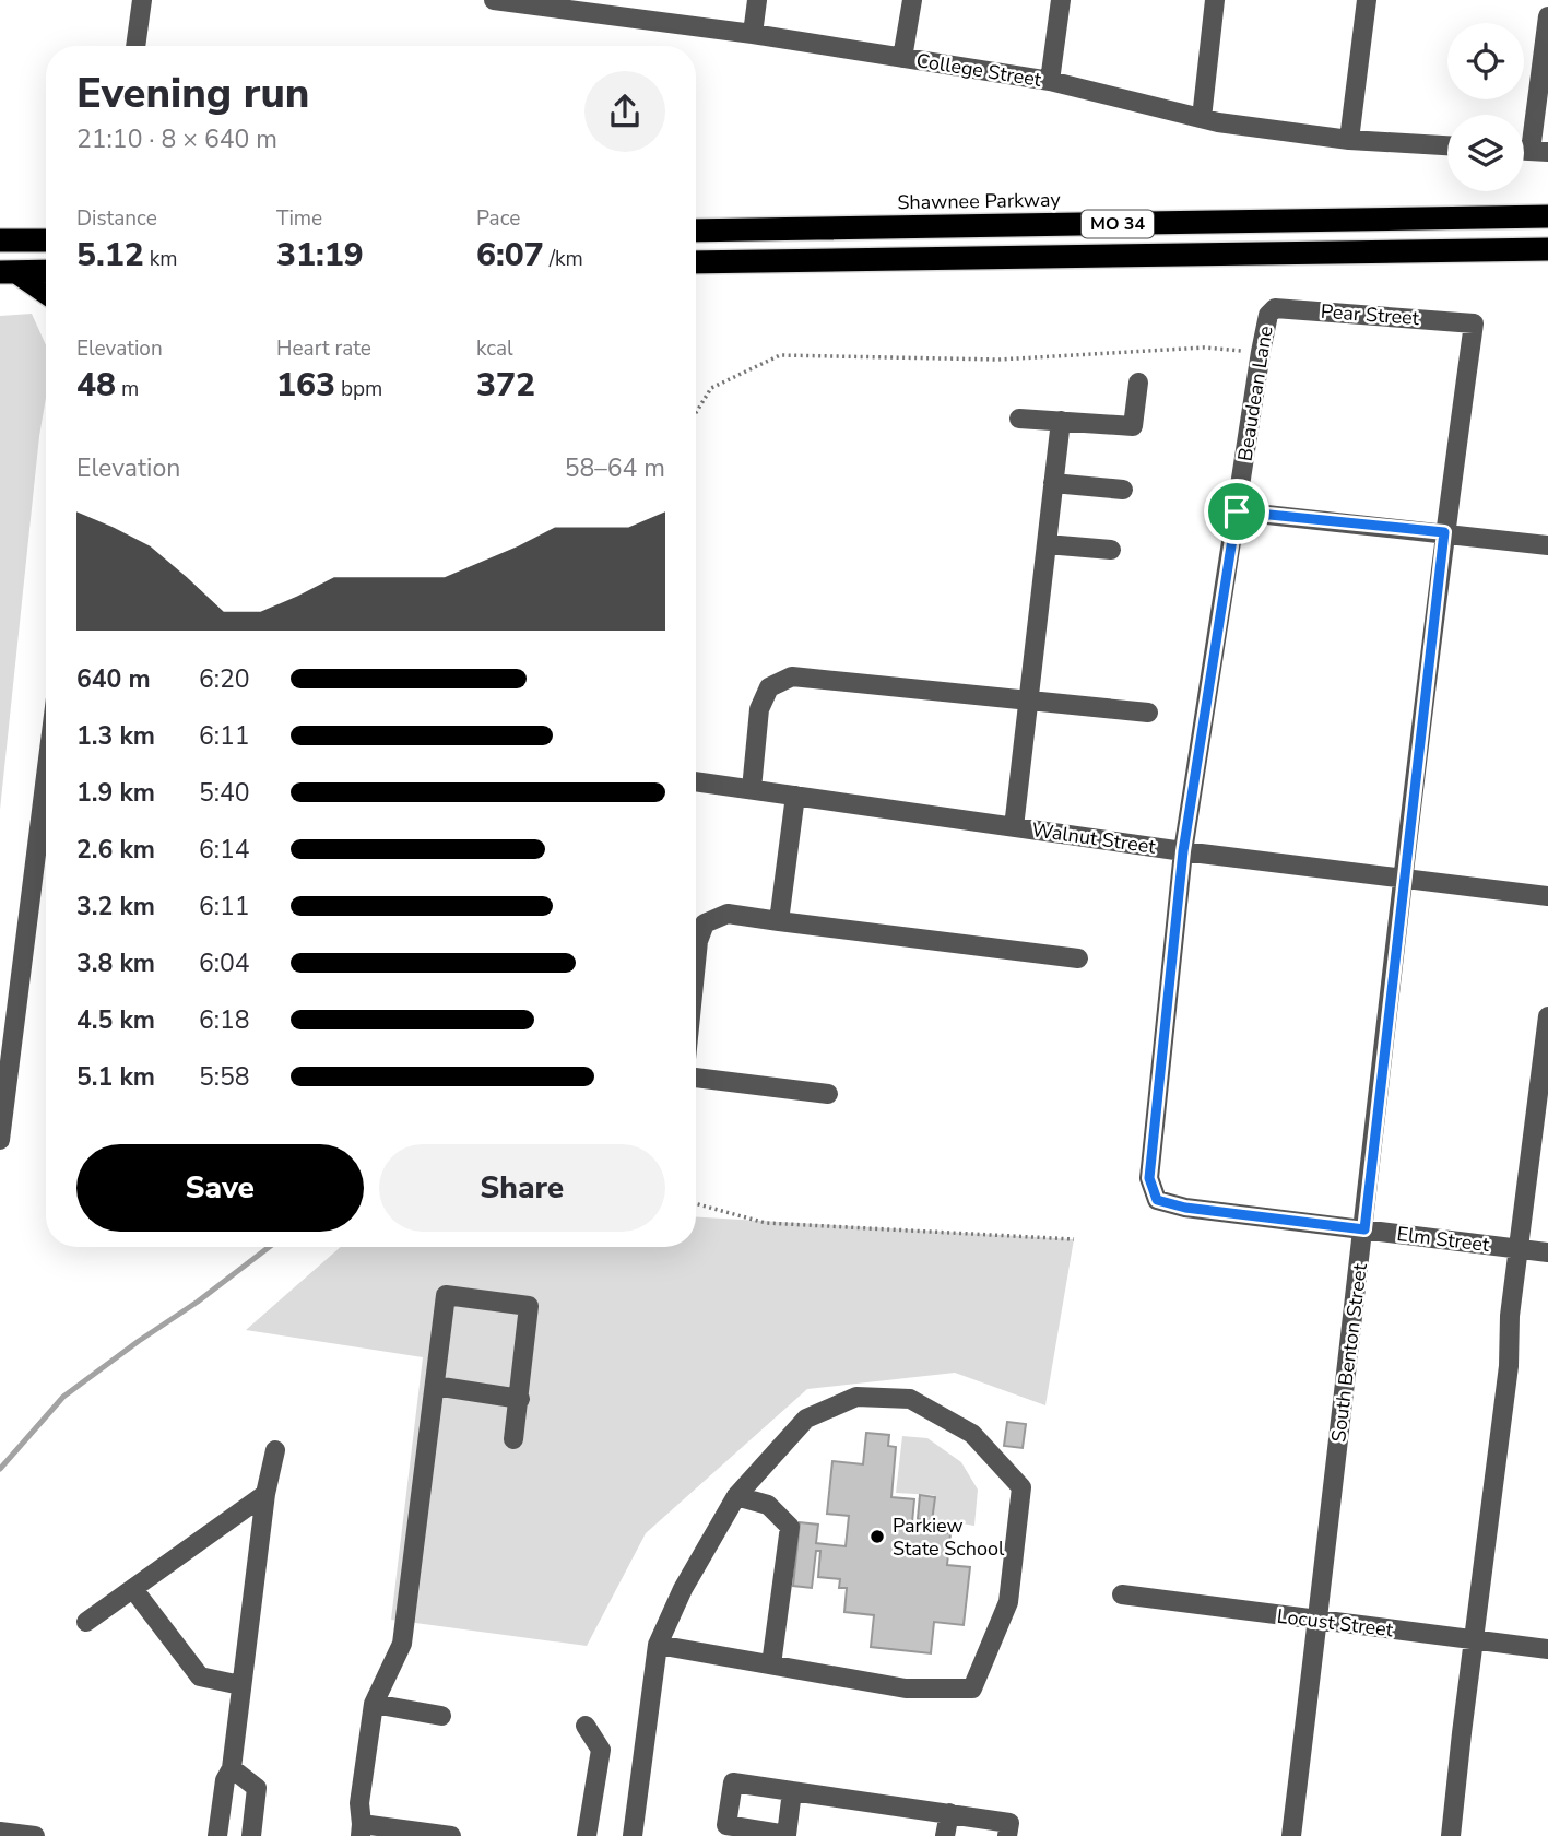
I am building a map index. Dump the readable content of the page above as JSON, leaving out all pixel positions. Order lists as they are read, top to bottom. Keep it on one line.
{"streets":{"highway":["Shawnee Parkway","MO 34"],"street":["College Street","Pear Street","Beaudean Lane","Walnut Street","Elm Street","South Benton Street","Locust Street"]},"crossings":[["Pear Street","Beaudean Lane"],["Pear Street","South Benton Street"],["Beaudean Lane","Walnut Street"],["Beaudean Lane","Elm Street"],["Walnut Street","South Benton Street"],["Elm Street","South Benton Street"],["South Benton Street","Locust Street"]],"places":["Parkiew State School"],"page":{"heading":["Evening run","21:10 · 8 × 640 m"],"stats":[["Distance","5.12 km"],["Time","31:19"],["Pace","6:07 /km"],["Elevation","48 m"],["Heart rate","163 bpm"],["kcal","372"]],"chart":["Elevation","58–64 m"],"list":[{"name":"640 m","note":"6:20"},{"name":"1.3 km","note":"6:11"},{"name":"1.9 km","note":"5:40"},{"name":"2.6 km","note":"6:14"},{"name":"3.2 km","note":"6:11"},{"name":"3.8 km","note":"6:04"},{"name":"4.5 km","note":"6:18"},{"name":"5.1 km","note":"5:58"}],"buttons":["Save","Share"]}}
